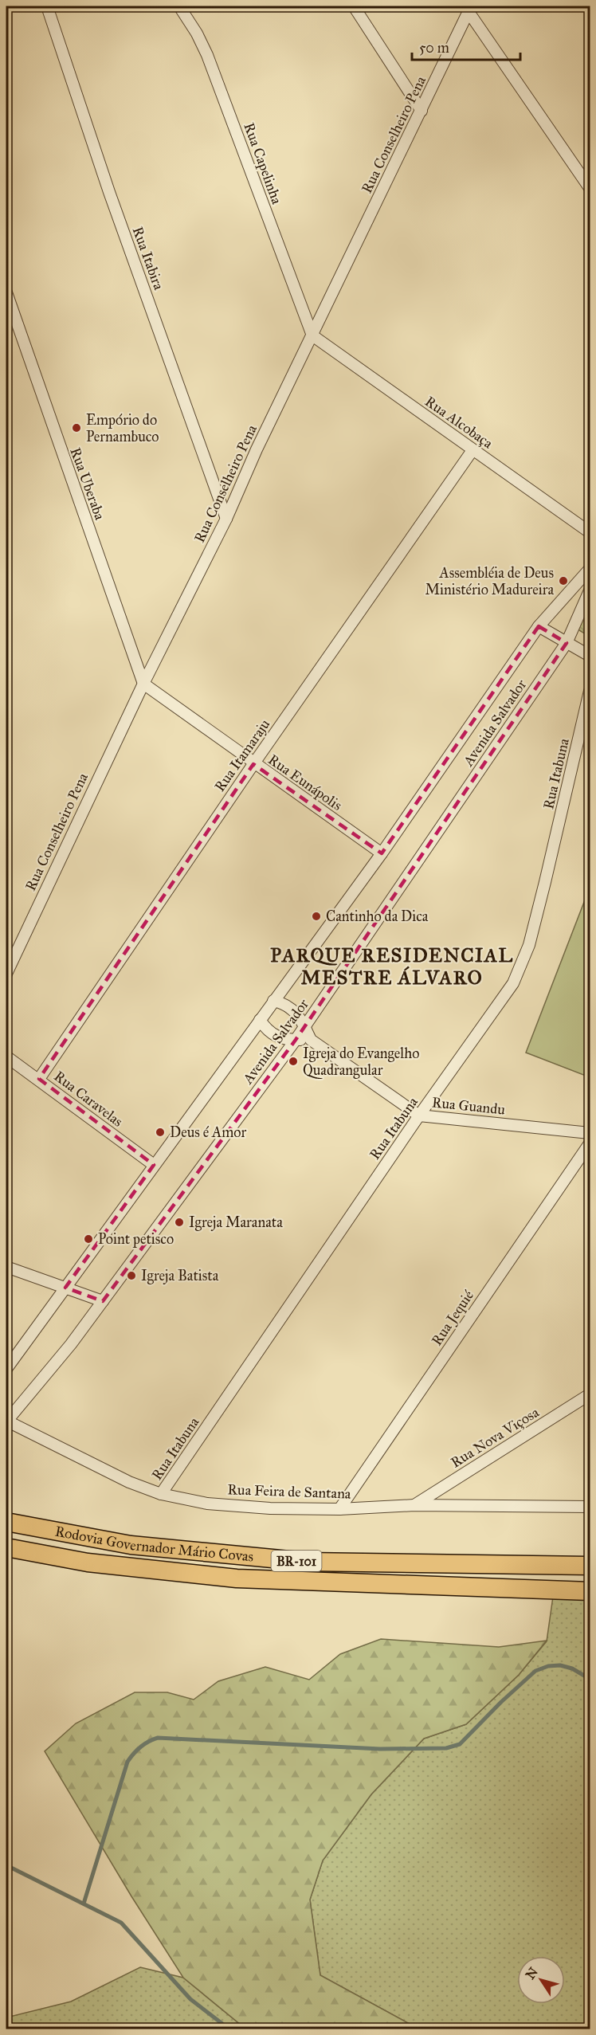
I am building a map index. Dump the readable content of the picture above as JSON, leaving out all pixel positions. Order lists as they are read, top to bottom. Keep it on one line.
{"streets":{"main road":["Rodovia Governador Mário Covas","BR-101"],"street":["Rua Conselheiro Pena","Rua Capelinha","Rua Itabira","Rua Alcobaça","Rua Uberaba","Avenida Salvador","Rua Itamaraju","Rua Itabuna","Rua Eunápolis","Rua Caravelas","Rua Guandu","Rua Jequié","Rua Nova Viçosa","Rua Feira de Santana"]},"crossings":[["Rua Conselheiro Pena","Rua Capelinha"],["Rua Conselheiro Pena","Rua Itabira"],["Rua Conselheiro Pena","Rua Alcobaça"],["Rua Conselheiro Pena","Rua Uberaba"],["Rua Conselheiro Pena","Rua Eunápolis"],["Rua Capelinha","Rua Alcobaça"],["Rua Alcobaça","Rua Itamaraju"],["Rua Uberaba","Rua Eunápolis"],["Avenida Salvador","Rua Eunápolis"],["Avenida Salvador","Rua Caravelas"],["Avenida Salvador","Rua Feira de Santana"],["Rua Itamaraju","Rua Eunápolis"],["Rua Itamaraju","Rua Caravelas"],["Rua Itabuna","Rua Guandu"],["Rua Itabuna","Rua Feira de Santana"],["Rua Jequié","Rua Feira de Santana"],["Rua Nova Viçosa","Rua Feira de Santana"]],"districts":["PARQUE RESIDENCIAL MESTRE ÁLVARO"],"places":["Empório do Pernambuco","Assembléia de Deus Ministério Madureira","Cantinho da Dica","Igreja do Evangelho Quadrangular","Deus é Amor","Igreja Maranata","Point petisco","Igreja Batista"],"scale_bar":"50 m","north":"top left"}
